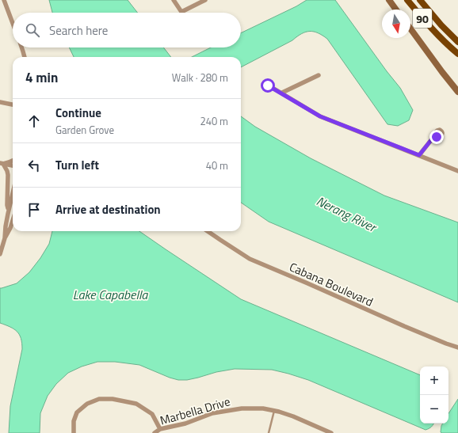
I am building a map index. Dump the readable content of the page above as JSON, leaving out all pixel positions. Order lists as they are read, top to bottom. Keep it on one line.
{"streets":{"main road":["90"],"street":["Cabana Boulevard","Marbella Drive"]},"water":["Nerang River","Lake Capabella"],"north":"bottom","page":{"search":"Search here","heading":["4 min","Walk · 280 m"],"list":[["Continue","Garden Grove","240 m"],["Turn left","40 m"],"Arrive at destination"],"map_buttons":["+","−"]}}
